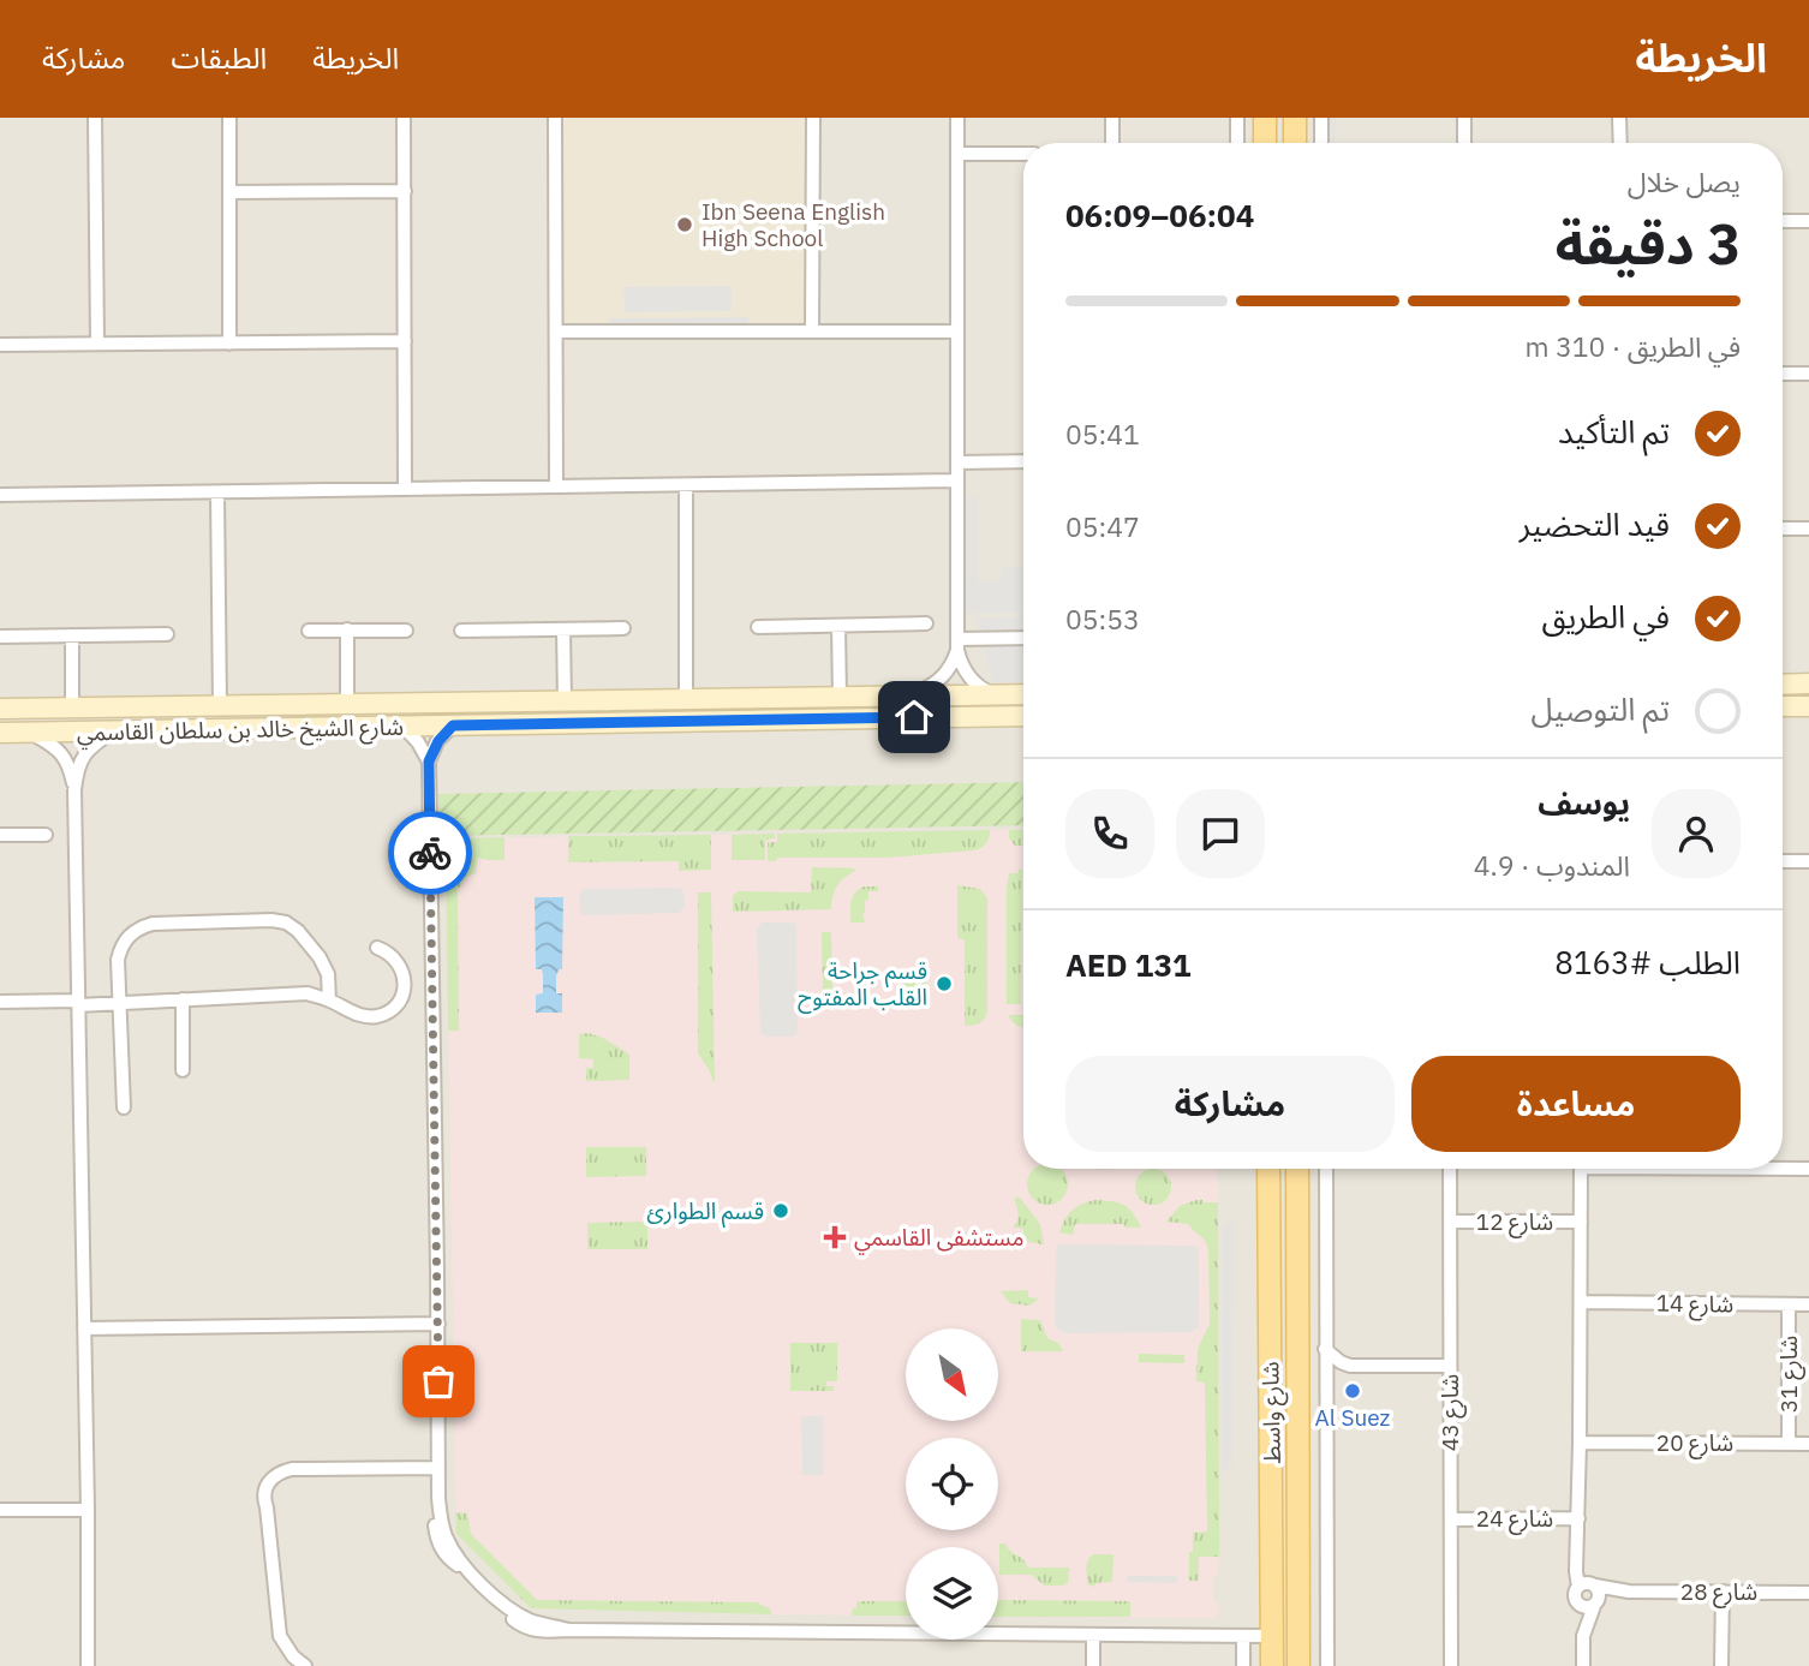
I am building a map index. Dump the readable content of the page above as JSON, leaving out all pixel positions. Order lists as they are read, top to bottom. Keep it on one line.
{"streets":{"main road":["شارع الشيخ خالد بن سلطان القاسمي","شارع واسط"],"street":["شارع 12","شارع 14","شارع 31","شارع 43","شارع 20","شارع 24","شارع 28"]},"crossings":[["شارع 12","شارع 43"],["شارع 14","شارع 31"],["شارع 31","شارع 20"],["شارع 43","شارع 24"]],"places":{"other":["Ibn Seena English High School","قسم جراحة القلب المفتوح","قسم الطوارئ","Al Suez"],"health":["مستشفى القاسمي"]},"north":"bottom right","page":{"header":"الخريطة","nav":["الخريطة","الطبقات","مشاركة"],"heading":["3 دقيقة","يصل خلال","06:04–06:09"],"panel":["يوسف","المندوب · 4.9","الطلب #8163","AED 131"],"bar":"في الطريق · 310 m","list":[["تم التأكيد","05:41"],["قيد التحضير","05:47"],["في الطريق","05:53"],"تم التوصيل"],"buttons":["مساعدة","مشاركة"]}}
